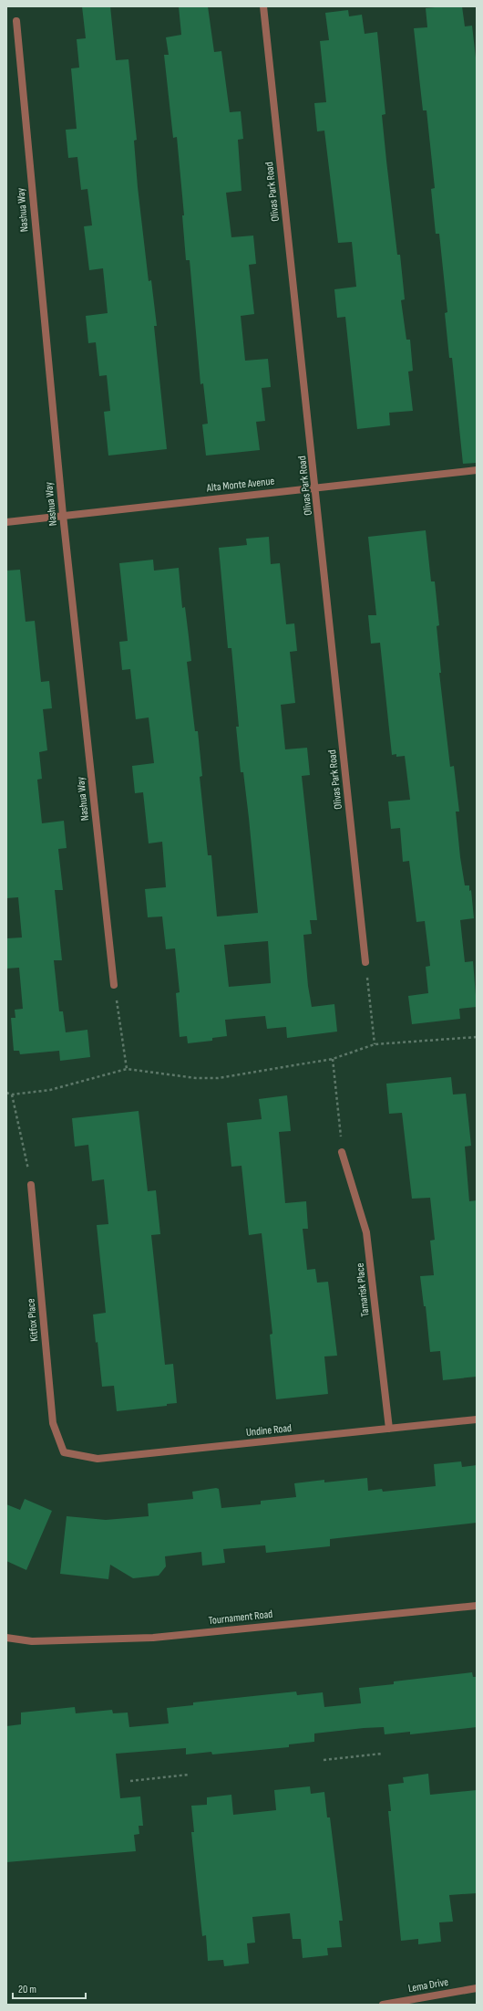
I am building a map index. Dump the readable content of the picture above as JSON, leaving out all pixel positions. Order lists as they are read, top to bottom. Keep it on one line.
{"streets":{"street":["Olivas Park Road","Nashua Way","Alta Monte Avenue","Tamarisk Place","Kitfox Place","Undine Road","Tournament Road","Lema Drive"]},"crossings":[["Olivas Park Road","Alta Monte Avenue"],["Nashua Way","Alta Monte Avenue"],["Tamarisk Place","Undine Road"],["Kitfox Place","Undine Road"]],"scale_bar":"20 m"}
